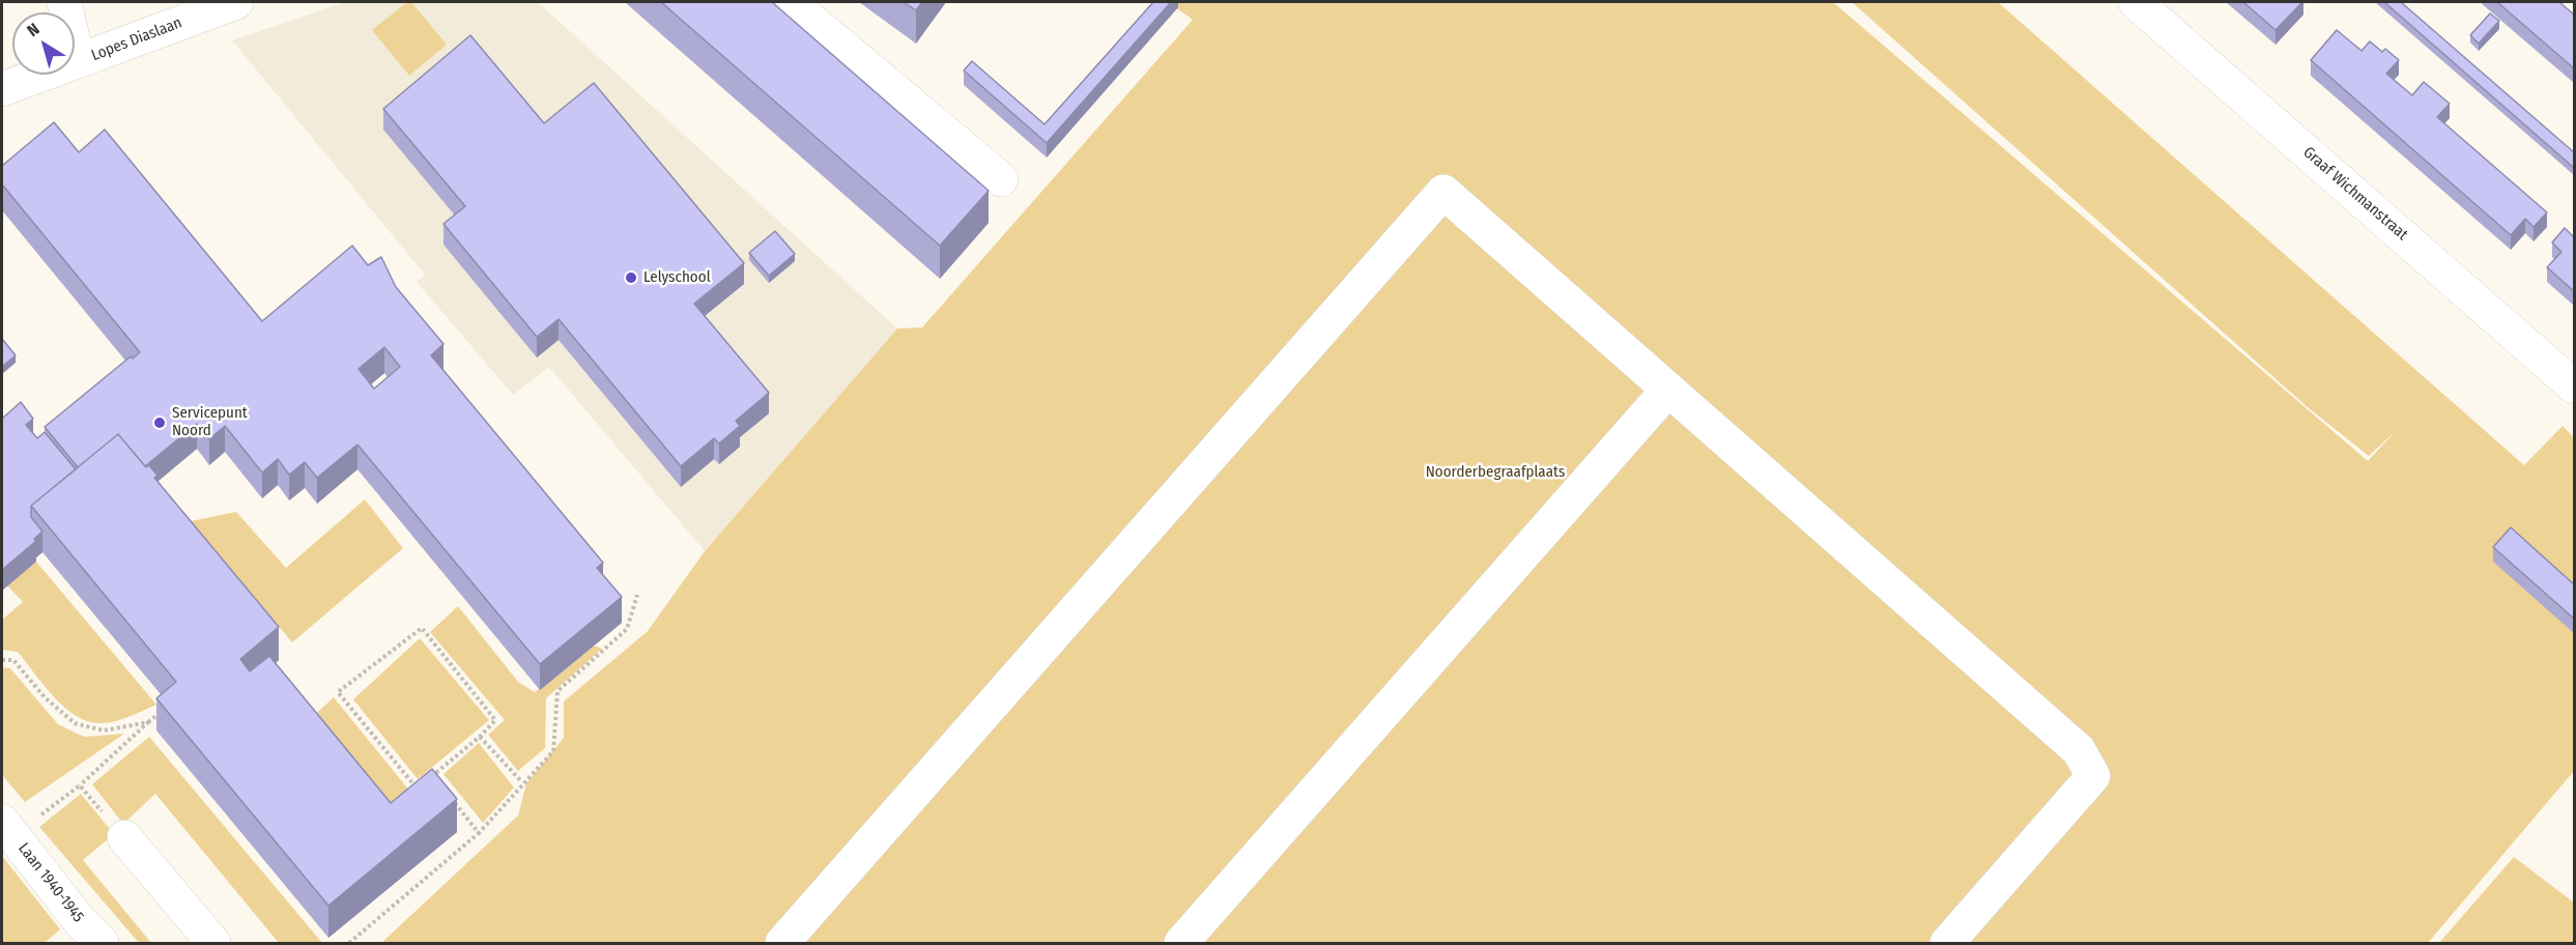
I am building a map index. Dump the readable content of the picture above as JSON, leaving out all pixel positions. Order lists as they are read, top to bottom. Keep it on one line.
{"streets":{"street":["Lopes Diaslaan","Graaf Wichmanstraat","Laan 1940-1945"]},"parks":["Noorderbegraafplaats"],"places":["Lelyschool","Servicepunt Noord"],"north":"top left"}
